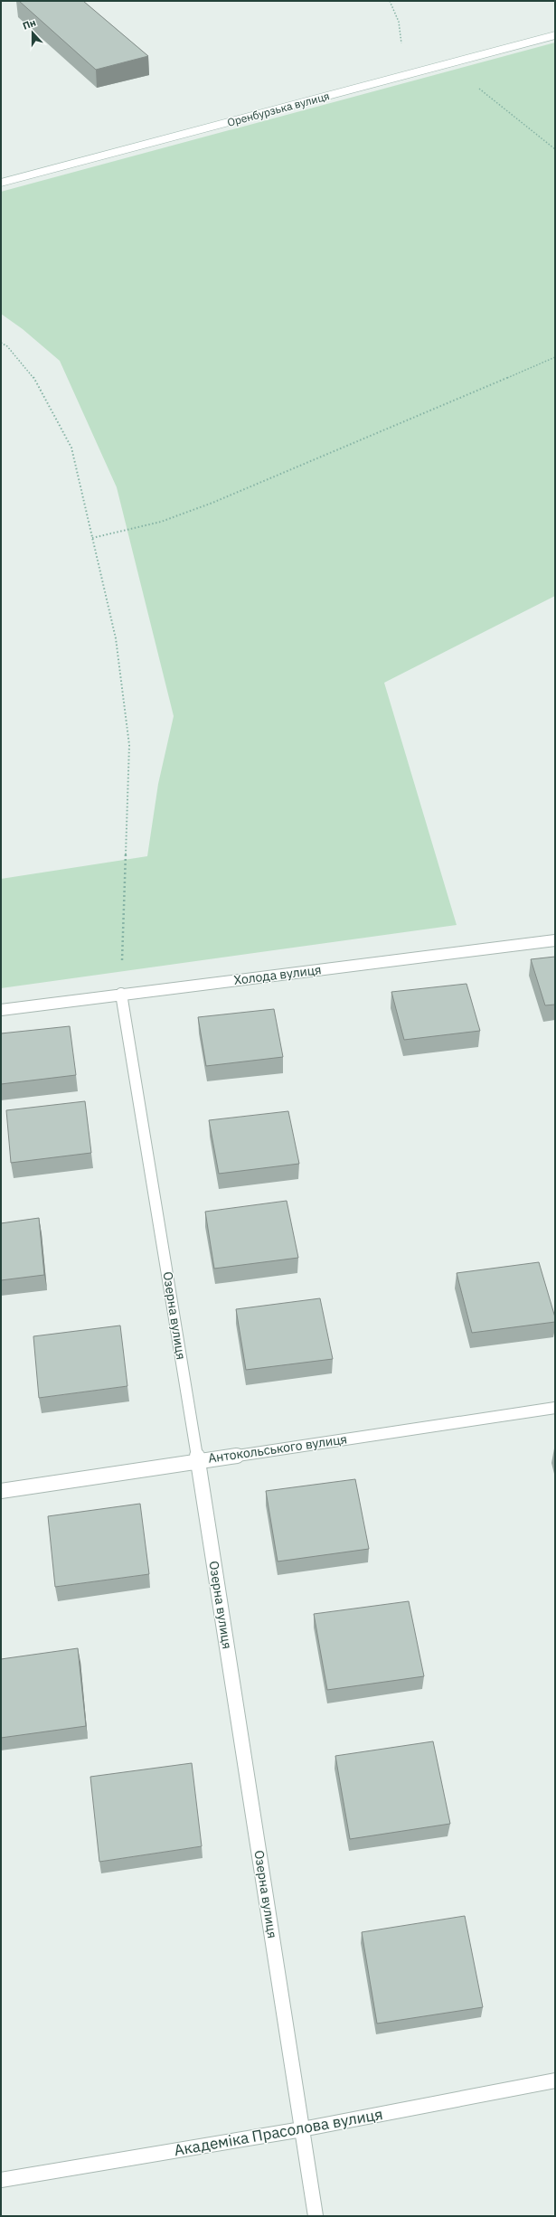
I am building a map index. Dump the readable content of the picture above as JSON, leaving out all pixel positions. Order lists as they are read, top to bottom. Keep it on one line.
{"streets":{"street":["Оренбурзька вулиця","Холода вулиця","Озерна вулиця","Антокольського вулиця","Академіка Прасолова вулиця"]},"crossings":[["Холода вулиця","Озерна вулиця"],["Озерна вулиця","Антокольського вулиця"],["Озерна вулиця","Академіка Прасолова вулиця"]],"north":"top"}
